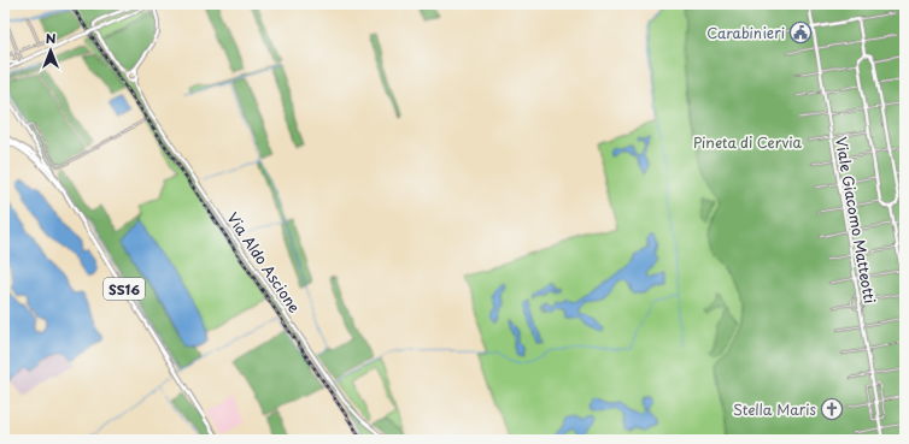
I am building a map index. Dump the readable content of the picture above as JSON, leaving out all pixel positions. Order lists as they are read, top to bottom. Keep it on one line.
{"streets":{"main road":["SS16"],"street":["Viale Giacomo Matteotti","Via Aldo Ascione"]},"parks":["Pineta di Cervia"],"places":{"public building":["Carabinieri"],"church":["Stella Maris"]},"north":"top"}
